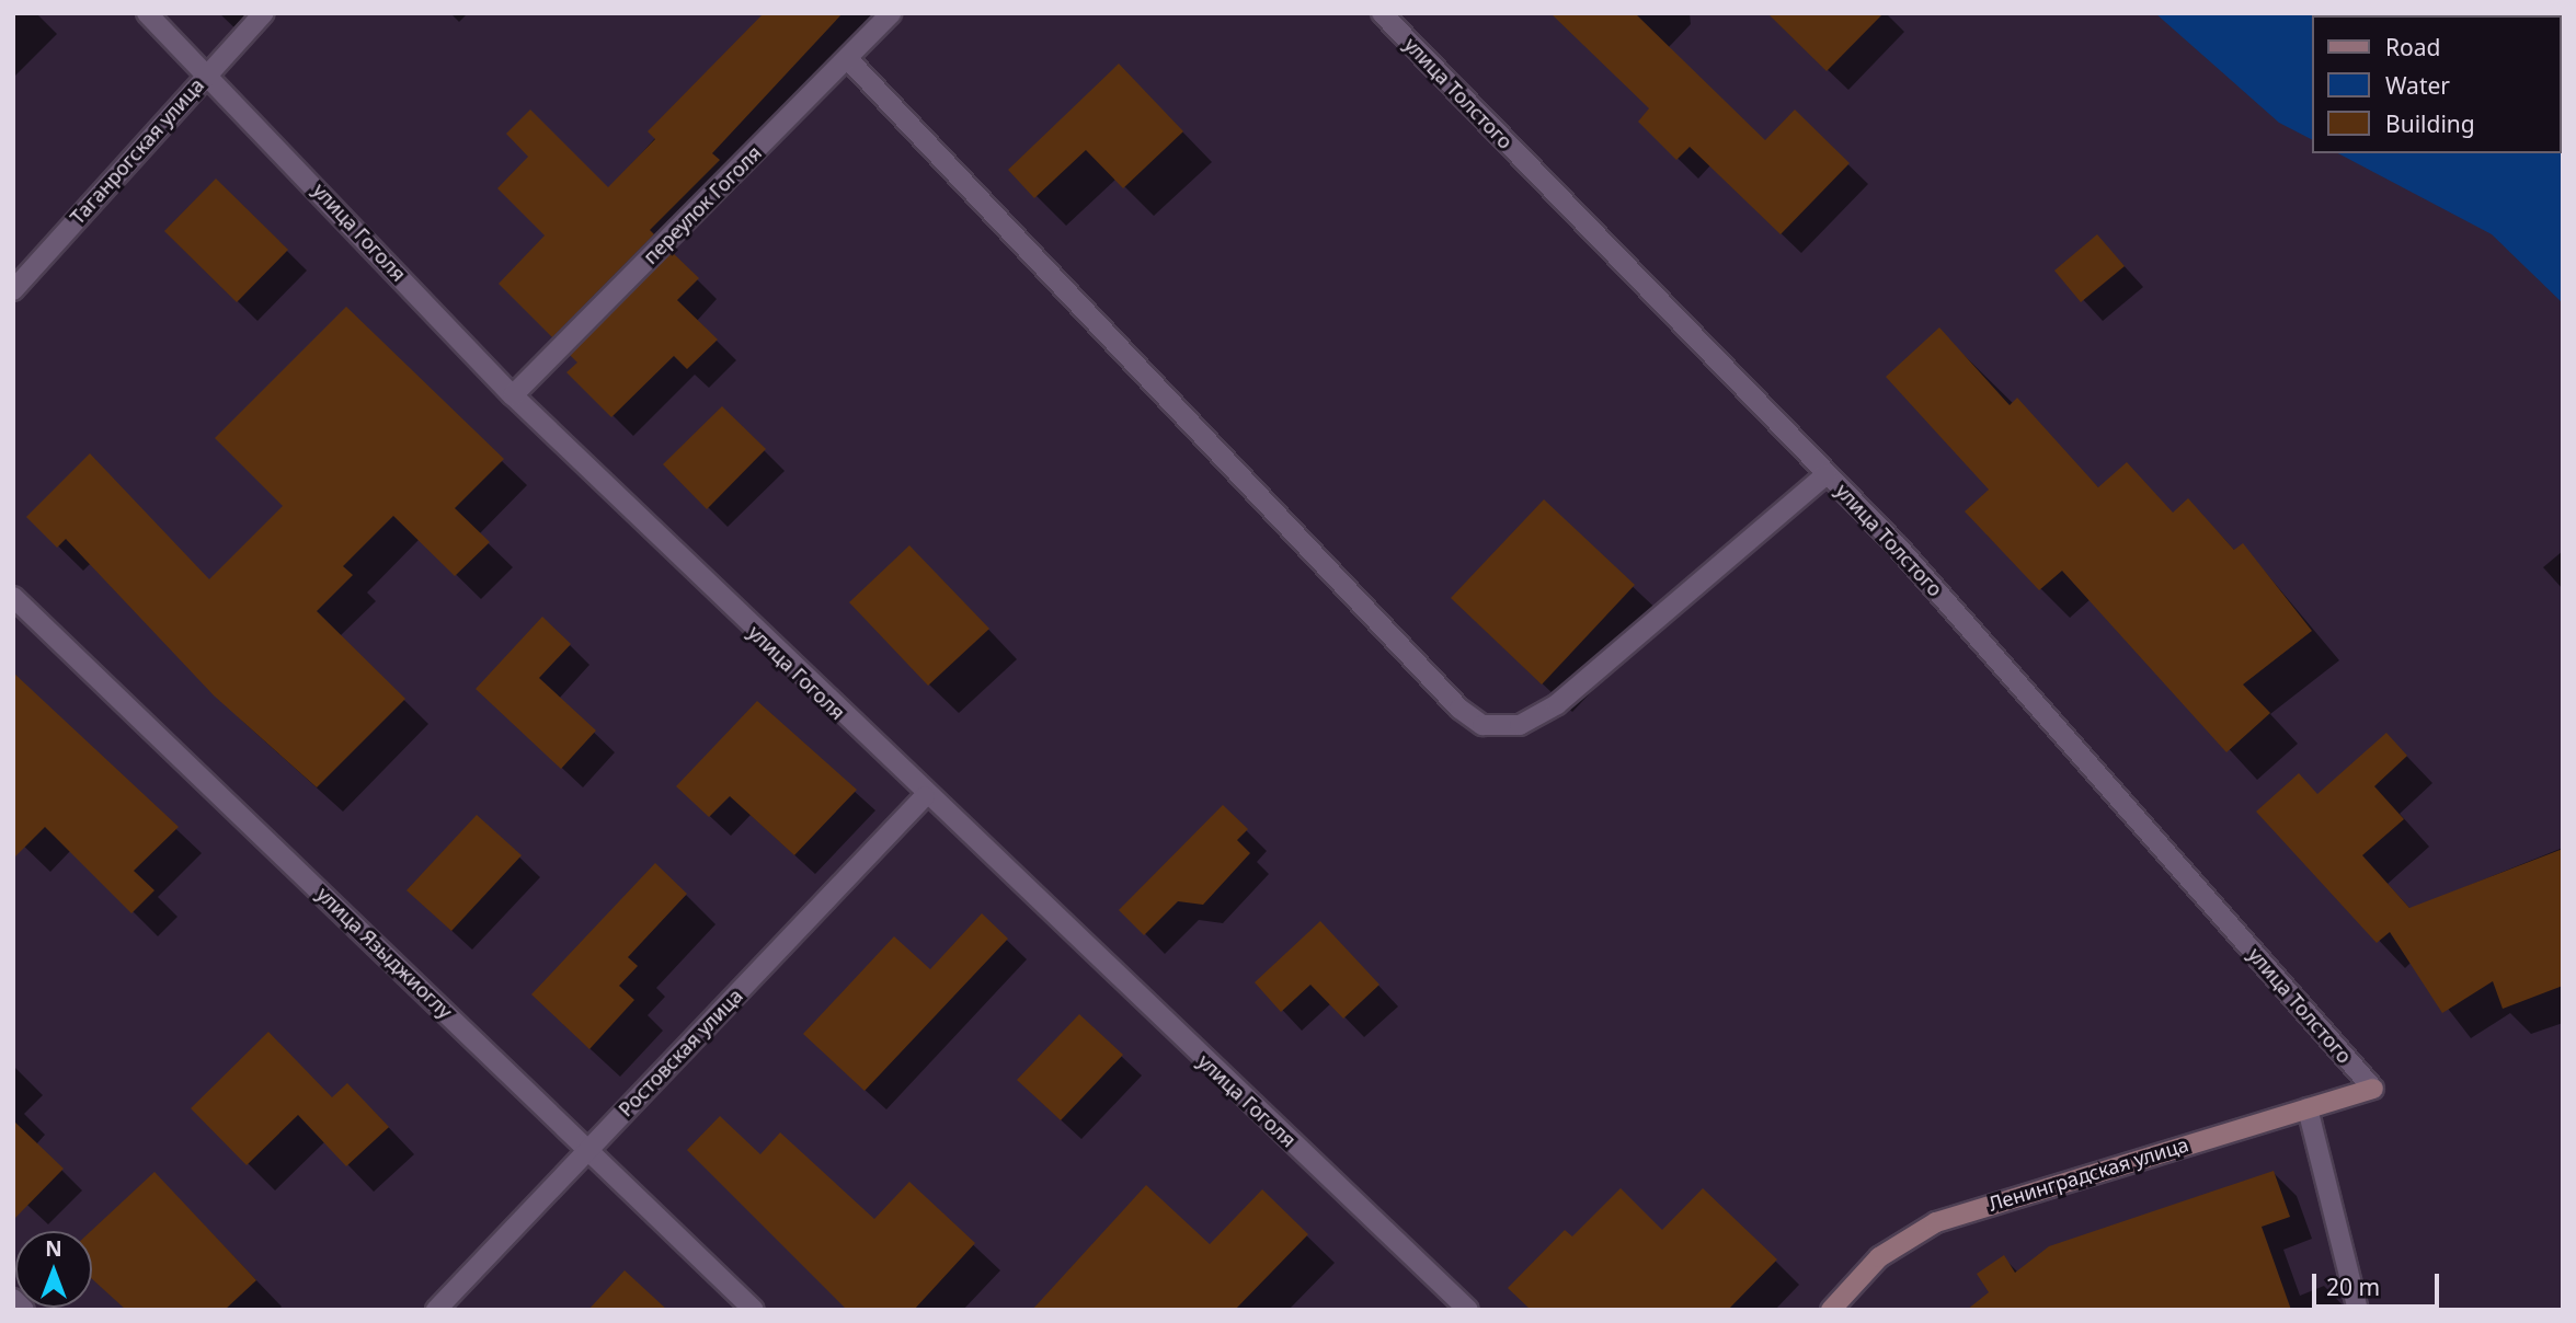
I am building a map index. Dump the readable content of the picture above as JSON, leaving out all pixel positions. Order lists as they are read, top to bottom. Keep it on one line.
{"streets":{"main road":["Ленинградская улица"],"street":["улица Толстого","Таганрогская улица","переулок Гоголя","улица Гоголя","улица Языджиоглу","Ростовская улица"]},"crossings":[["улица Толстого","Ленинградская улица"],["Таганрогская улица","улица Гоголя"],["переулок Гоголя","улица Гоголя"],["улица Гоголя","Ростовская улица"],["улица Языджиоглу","Ростовская улица"]],"legend":["Road","Water","Building"],"scale_bar":"20 m","north":"top"}
